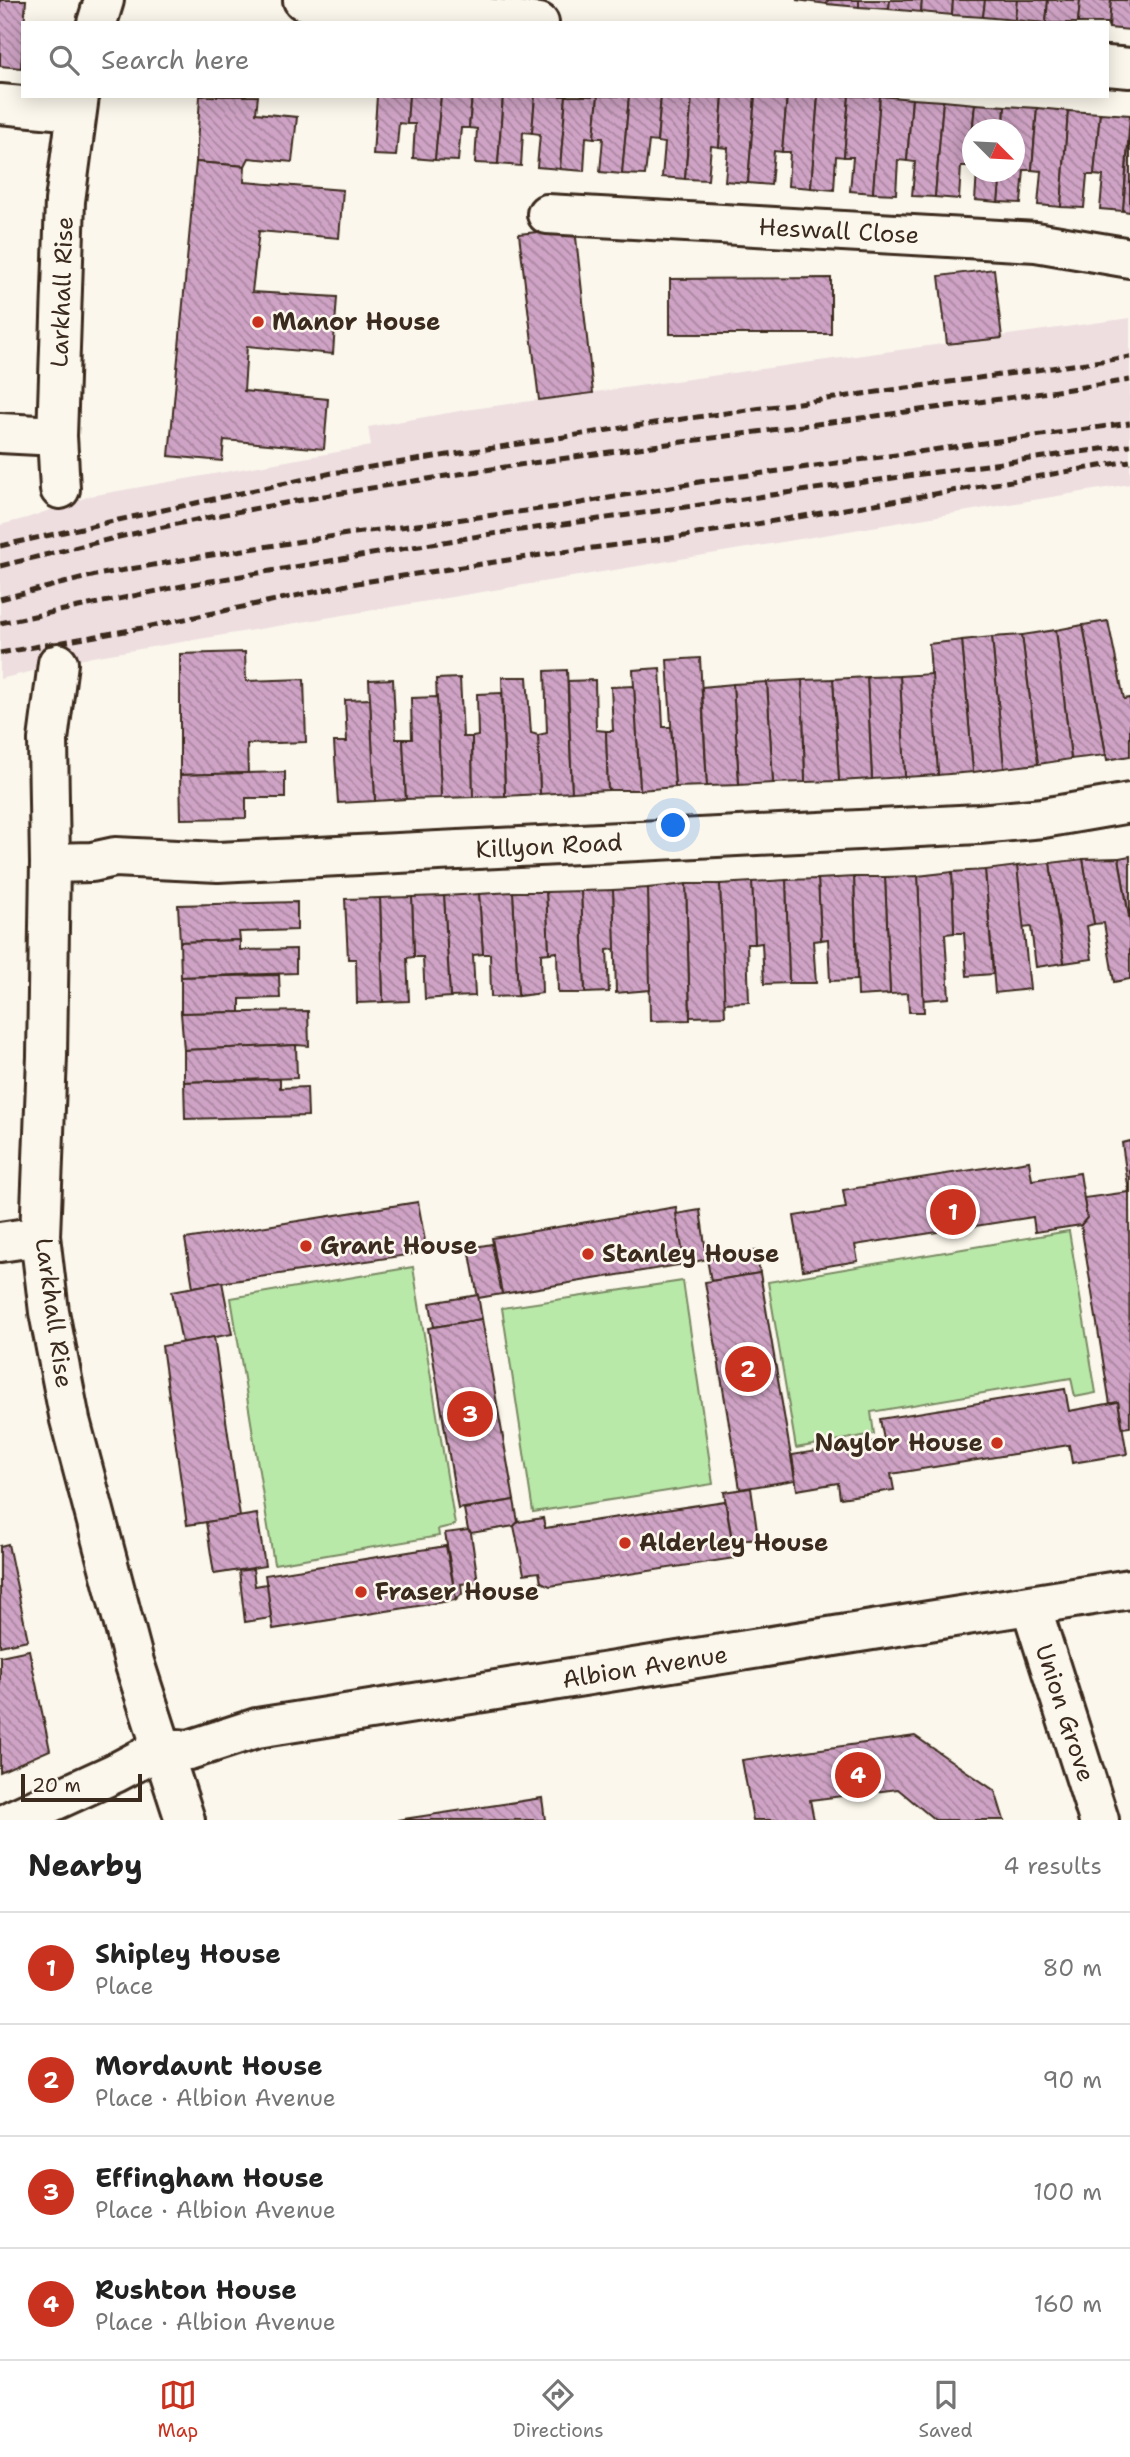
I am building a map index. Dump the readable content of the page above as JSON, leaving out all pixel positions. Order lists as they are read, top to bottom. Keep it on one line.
{"streets":{"street":["Heswall Close","Larkhall Rise","Killyon Road","Albion Avenue","Union Grove"]},"crossings":[["Larkhall Rise","Killyon Road"],["Larkhall Rise","Albion Avenue"],["Albion Avenue","Union Grove"]],"places":["Manor House","Grant House","Stanley House","Naylor House","Alderley House","Fraser House"],"scale_bar":"20 m","north":"bottom right","page":{"search":"Search here","pins":["1","2","3","4"],"scale":"20 m","heading":["Nearby","4 results"],"list":[{"mark":"1","name":"Shipley House","note":"Place","value":"80 m"},{"mark":"2","name":"Mordaunt House","note":"Place · Albion Avenue","value":"90 m"},{"mark":"3","name":"Effingham House","note":"Place · Albion Avenue","value":"100 m"},{"mark":"4","name":"Rushton House","note":"Place · Albion Avenue","value":"160 m"}],"nav":["Map","Directions","Saved"]}}
